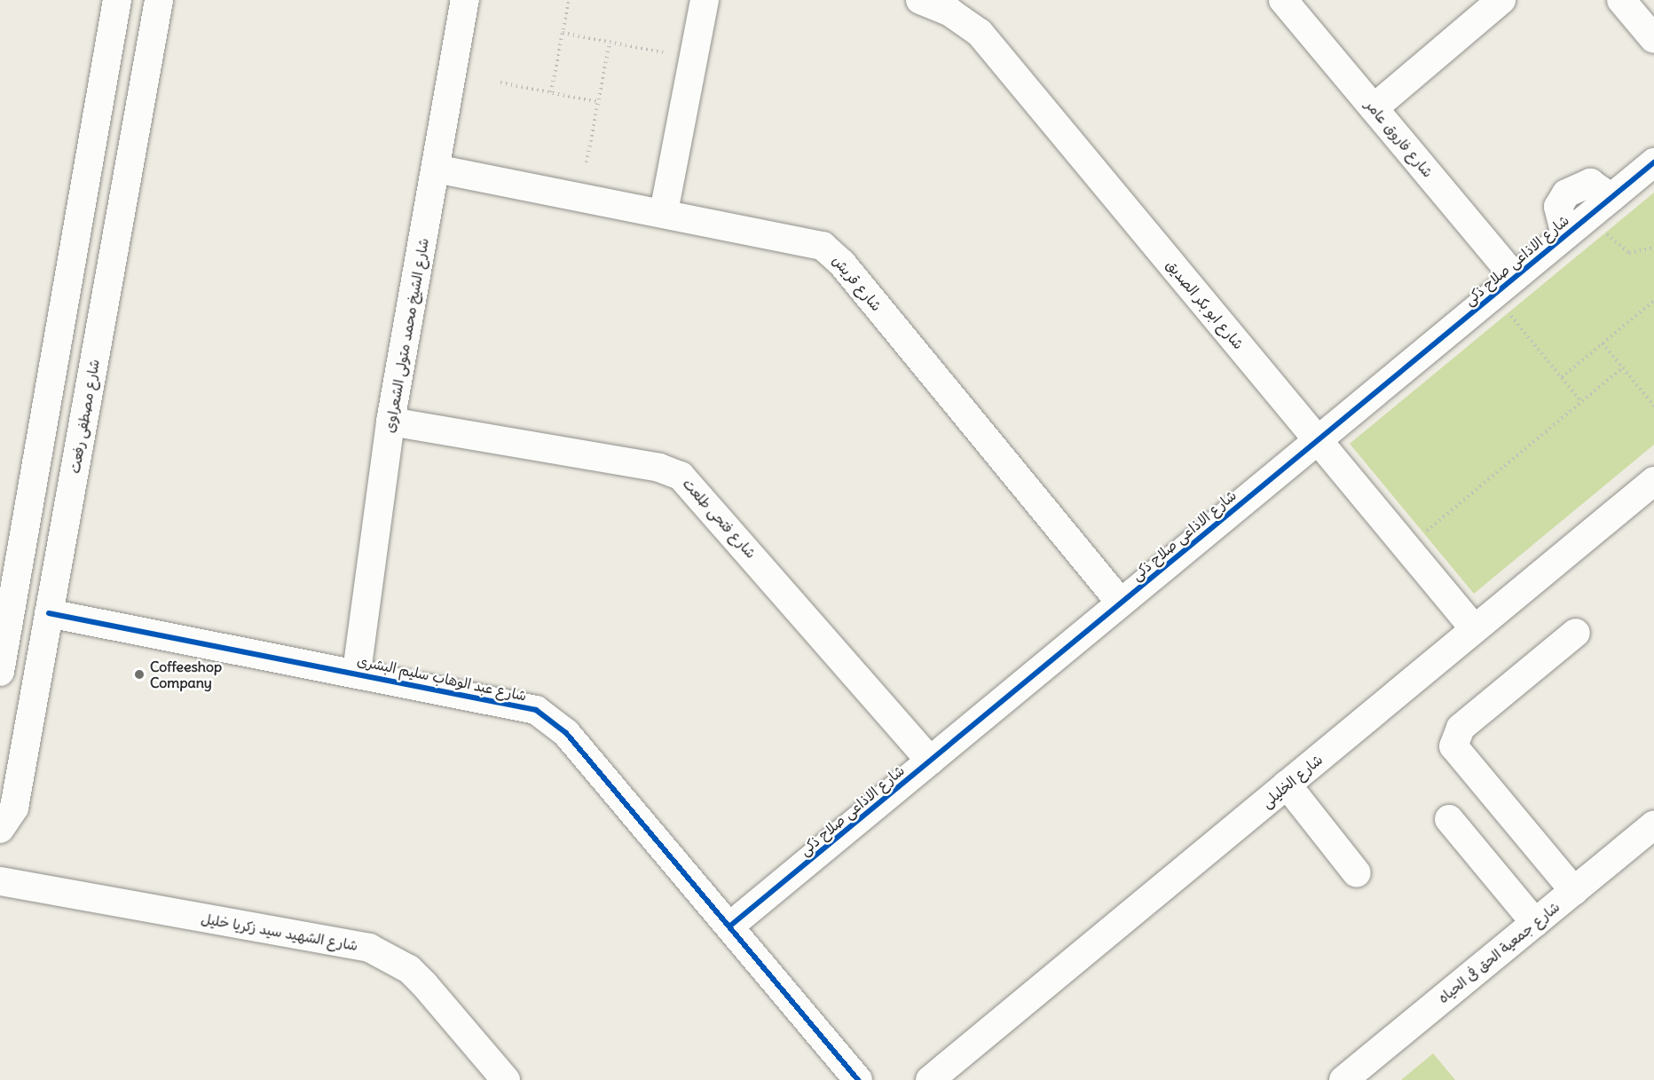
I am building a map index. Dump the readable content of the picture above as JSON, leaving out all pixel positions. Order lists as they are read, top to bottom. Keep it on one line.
{"streets":{"street":["شارع فاروق عامر","شارع الاذاعى صلاح ذكى","شارع قريش","شارع ابو بكر الصديق","شارع الشيخ محمد متولى الشعراوى","شارع مصطفى رفعت","شارع فتحى طلعت","شارع عبد الوهاب سليم البشرى","شارع الخليلى","شارع الشهيد سيد زكريا خليل","شارع جمعية الحق فى الحياه"]},"crossings":[["شارع فاروق عامر","شارع الاذاعى صلاح ذكى"],["شارع الاذاعى صلاح ذكى","شارع قريش"],["شارع الاذاعى صلاح ذكى","شارع ابو بكر الصديق"],["شارع الاذاعى صلاح ذكى","شارع فتحى طلعت"],["شارع الاذاعى صلاح ذكى","شارع عبد الوهاب سليم البشرى"],["شارع قريش","شارع الشيخ محمد متولى الشعراوى"],["شارع ابو بكر الصديق","شارع الخليلى"],["شارع الشيخ محمد متولى الشعراوى","شارع فتحى طلعت"],["شارع الشيخ محمد متولى الشعراوى","شارع عبد الوهاب سليم البشرى"],["شارع مصطفى رفعت","شارع عبد الوهاب سليم البشرى"]],"places":["Coffeeshop Company"]}
